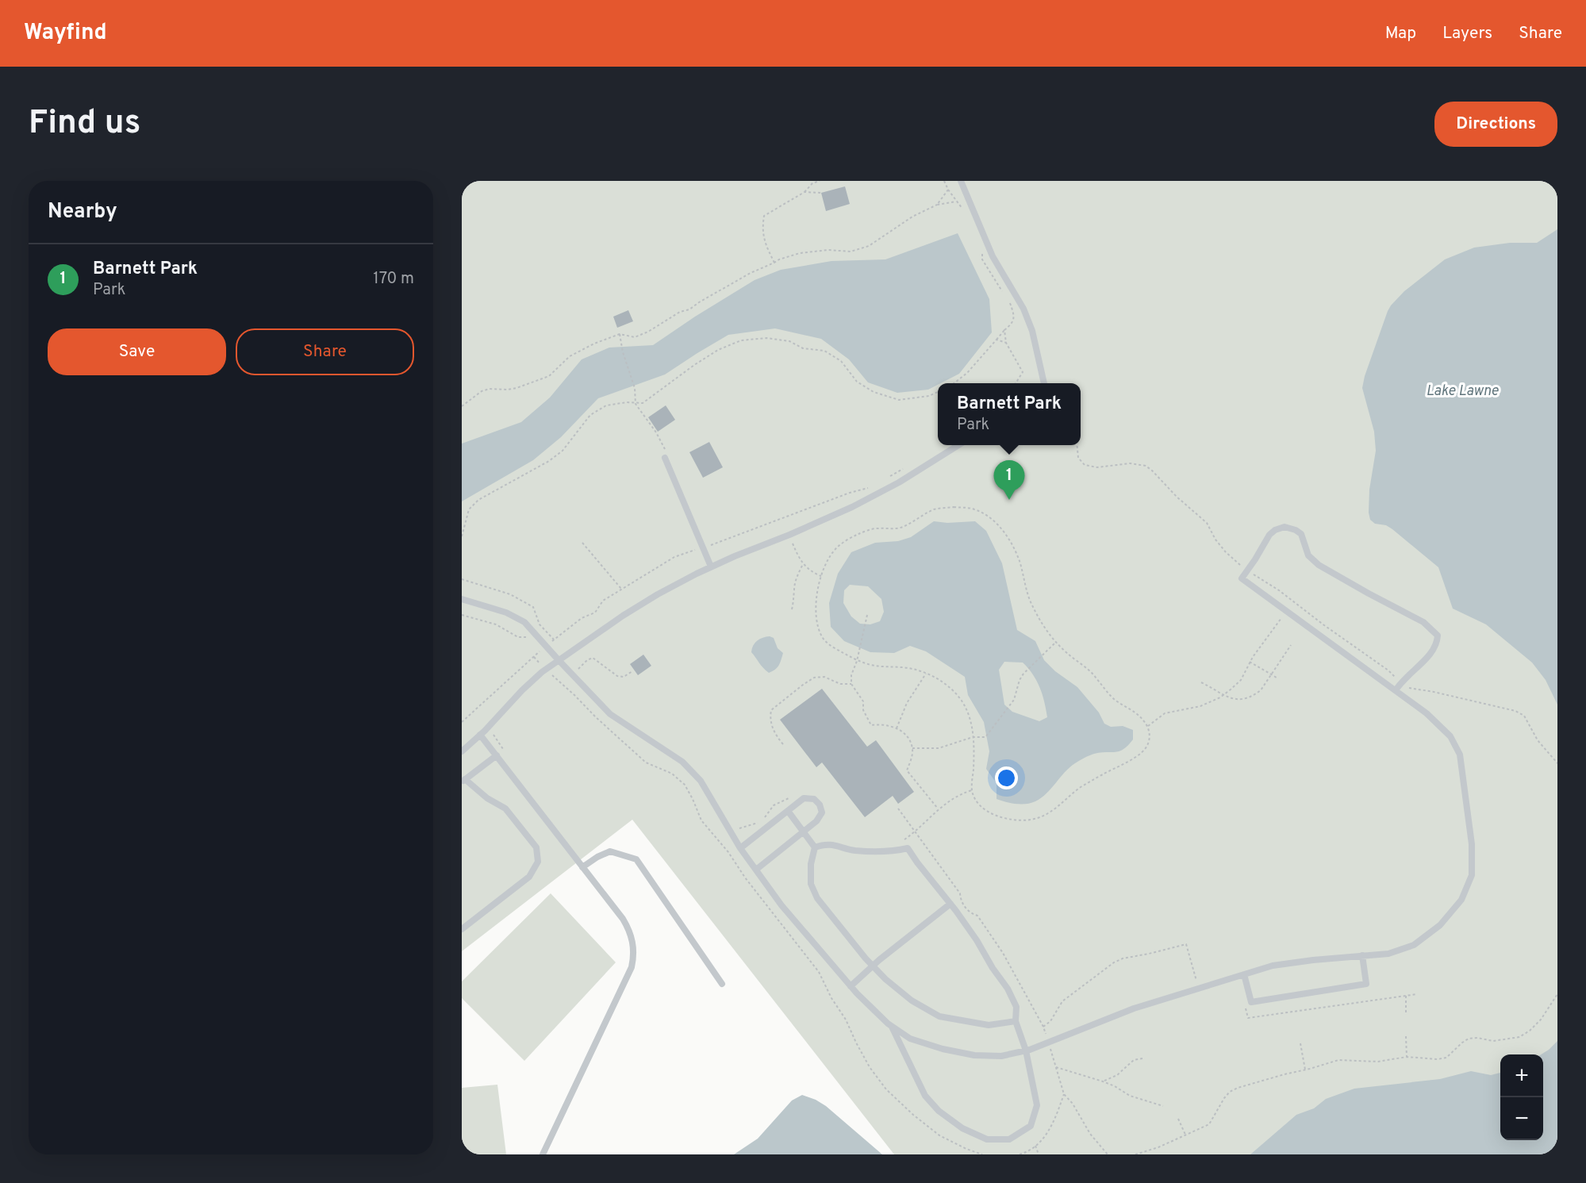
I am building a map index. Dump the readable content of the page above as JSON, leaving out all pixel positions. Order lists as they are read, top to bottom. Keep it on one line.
{"water":["Lake Lawne"],"page":{"header":"Wayfind","nav":["Map","Layers","Share"],"buttons":["Directions",["Save","Share"]],"title":"Find us","heading":"Nearby","list":[{"mark":"1","name":"Barnett Park","note":"Park","value":"170 m"}],"popup":["Barnett Park","Park"],"pins":"1","map_buttons":["+","−"]}}
